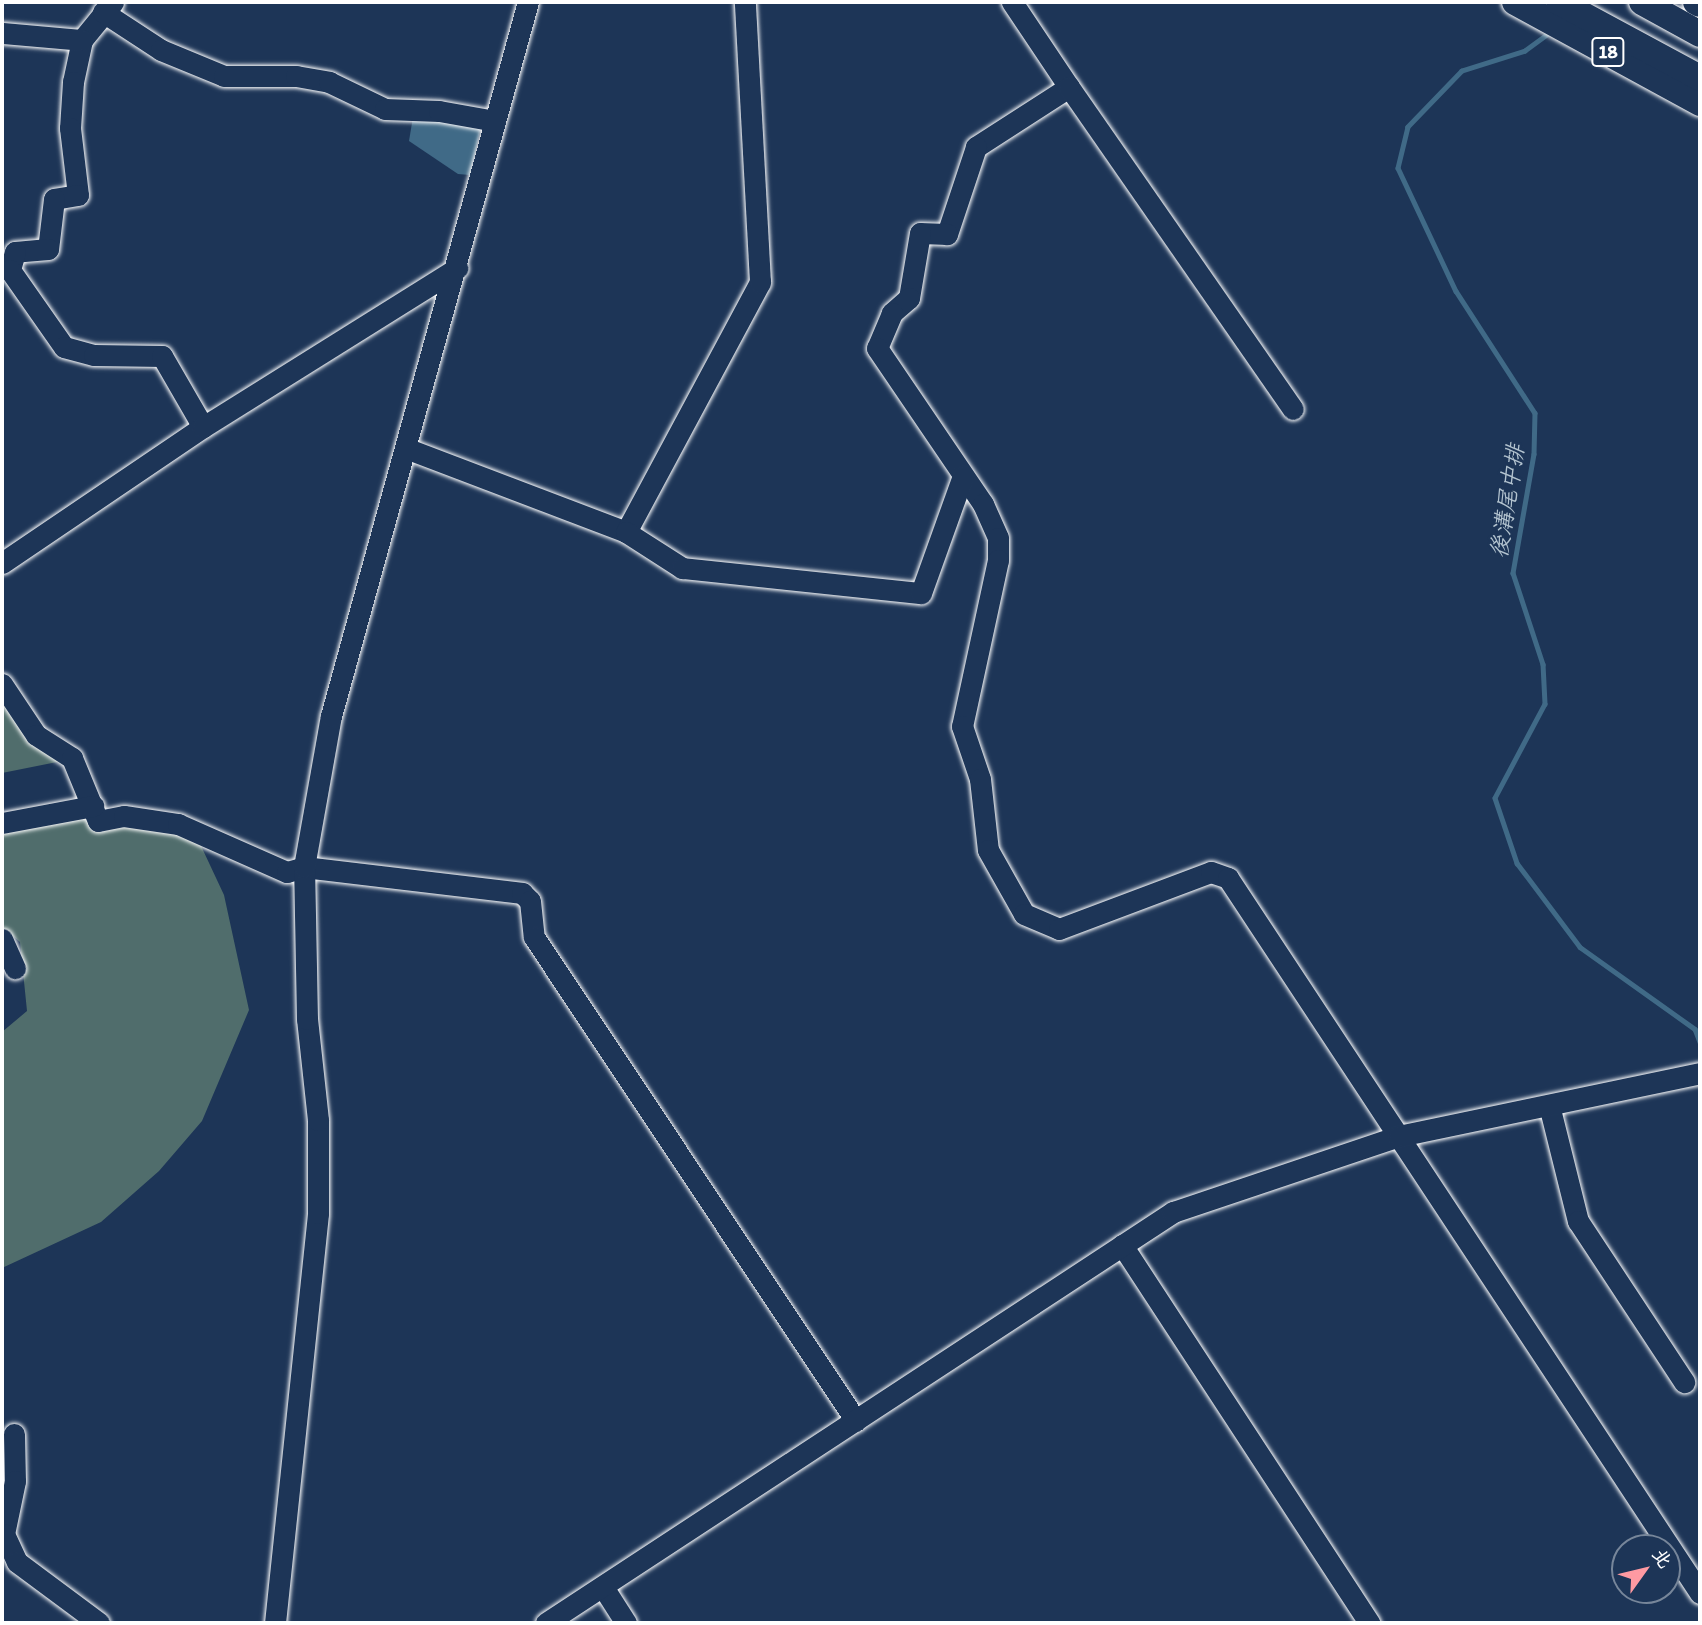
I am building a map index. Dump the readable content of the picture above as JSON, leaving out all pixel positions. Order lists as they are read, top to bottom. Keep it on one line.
{"streets":{"main road":["18"]},"water":["後溝尾中排"],"north":"top right"}
